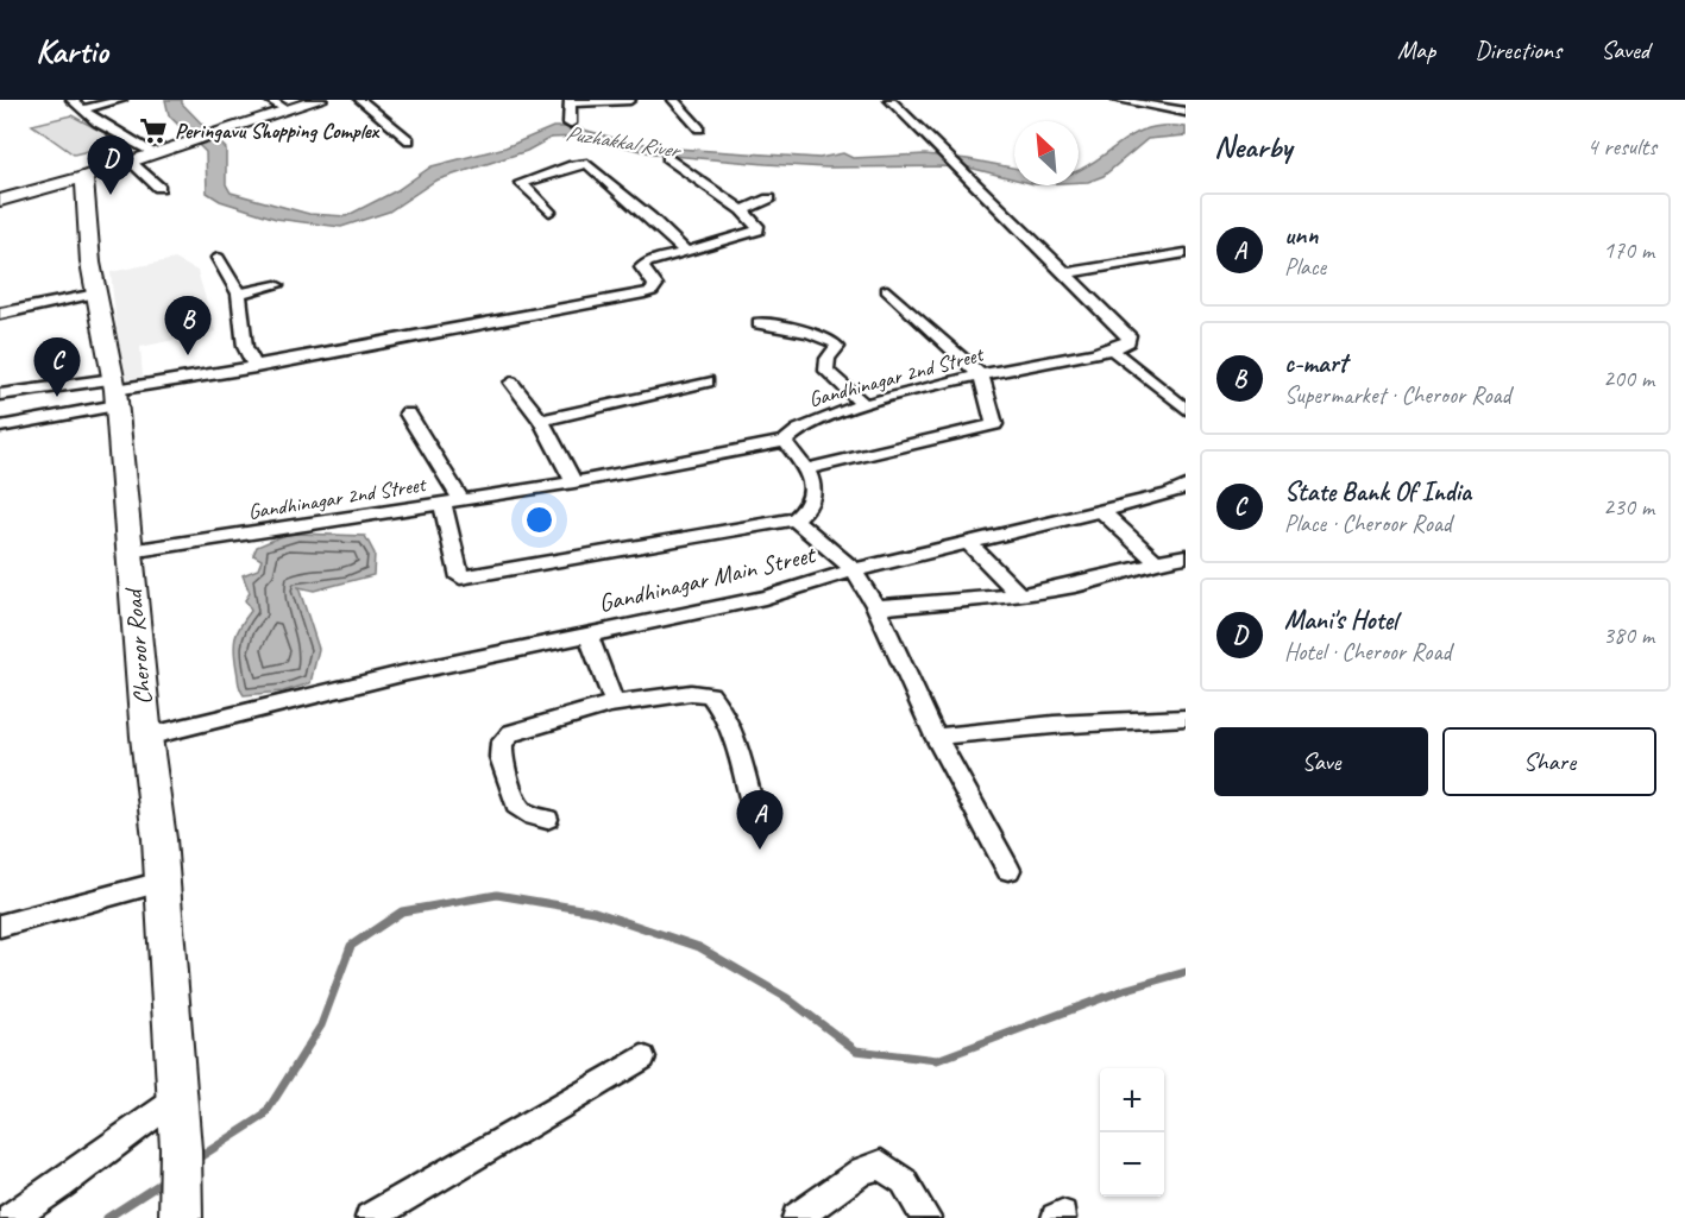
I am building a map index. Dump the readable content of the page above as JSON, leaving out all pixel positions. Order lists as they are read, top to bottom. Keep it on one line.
{"streets":{"main road":["Cheroor Road"],"street":["Gandhinagar 2nd Street","Gandhinagar Main Street"]},"crossings":[["Gandhinagar 2nd Street","Cheroor Road"],["Gandhinagar Main Street","Cheroor Road"]],"water":["Puzhakkal River"],"places":{"supermarket":["Peringavu Shopping Complex"]},"north":"top left","page":{"header":"Kartio","nav":["Map","Directions","Saved"],"heading":["Nearby","4 results"],"pins":["D","B","C","A"],"list":[{"mark":"A","name":"unn","note":"Place","value":"170 m"},{"mark":"B","name":"c-mart","note":"Supermarket · Cheroor Road","value":"200 m"},{"mark":"C","name":"State Bank Of India","note":"Place · Cheroor Road","value":"230 m"},{"mark":"D","name":"Mani's Hotel","note":"Hotel · Cheroor Road","value":"380 m"}],"buttons":["Save","Share"],"map_buttons":["+","−"]}}
